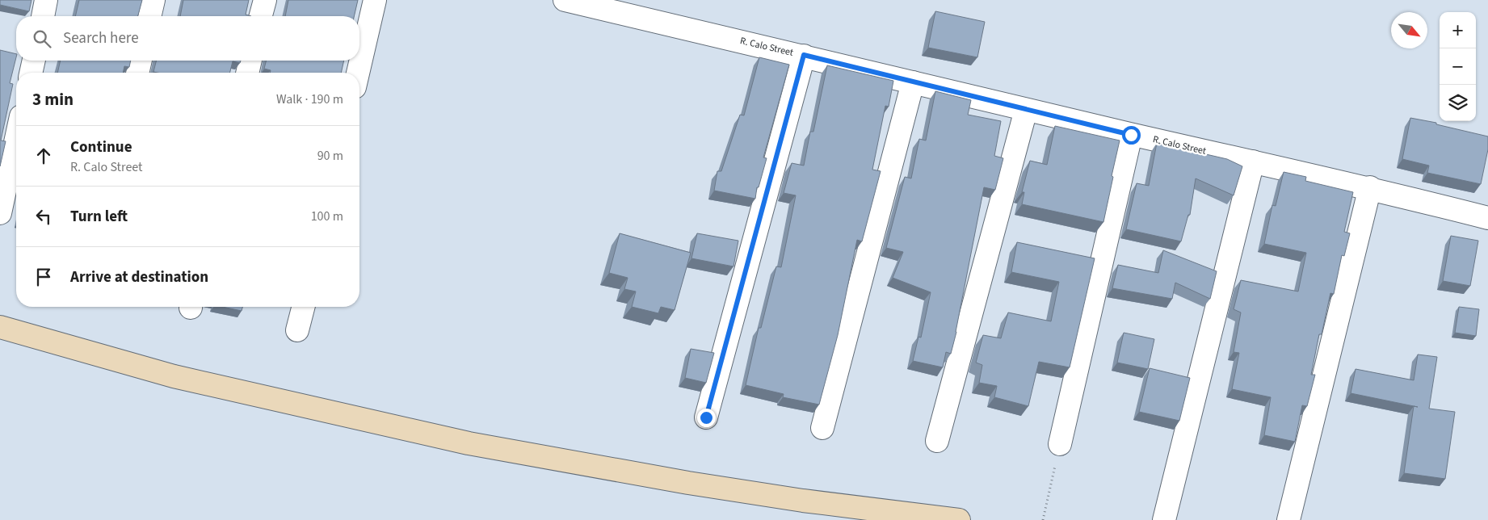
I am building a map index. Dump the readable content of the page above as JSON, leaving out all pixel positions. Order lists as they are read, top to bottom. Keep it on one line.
{"streets":{"street":["R. Calo Street"]},"north":"bottom right","page":{"map_buttons":["+","−"],"search":"Search here","heading":["3 min","Walk · 190 m"],"list":[["Continue","R. Calo Street","90 m"],["Turn left","100 m"],"Arrive at destination"]}}
